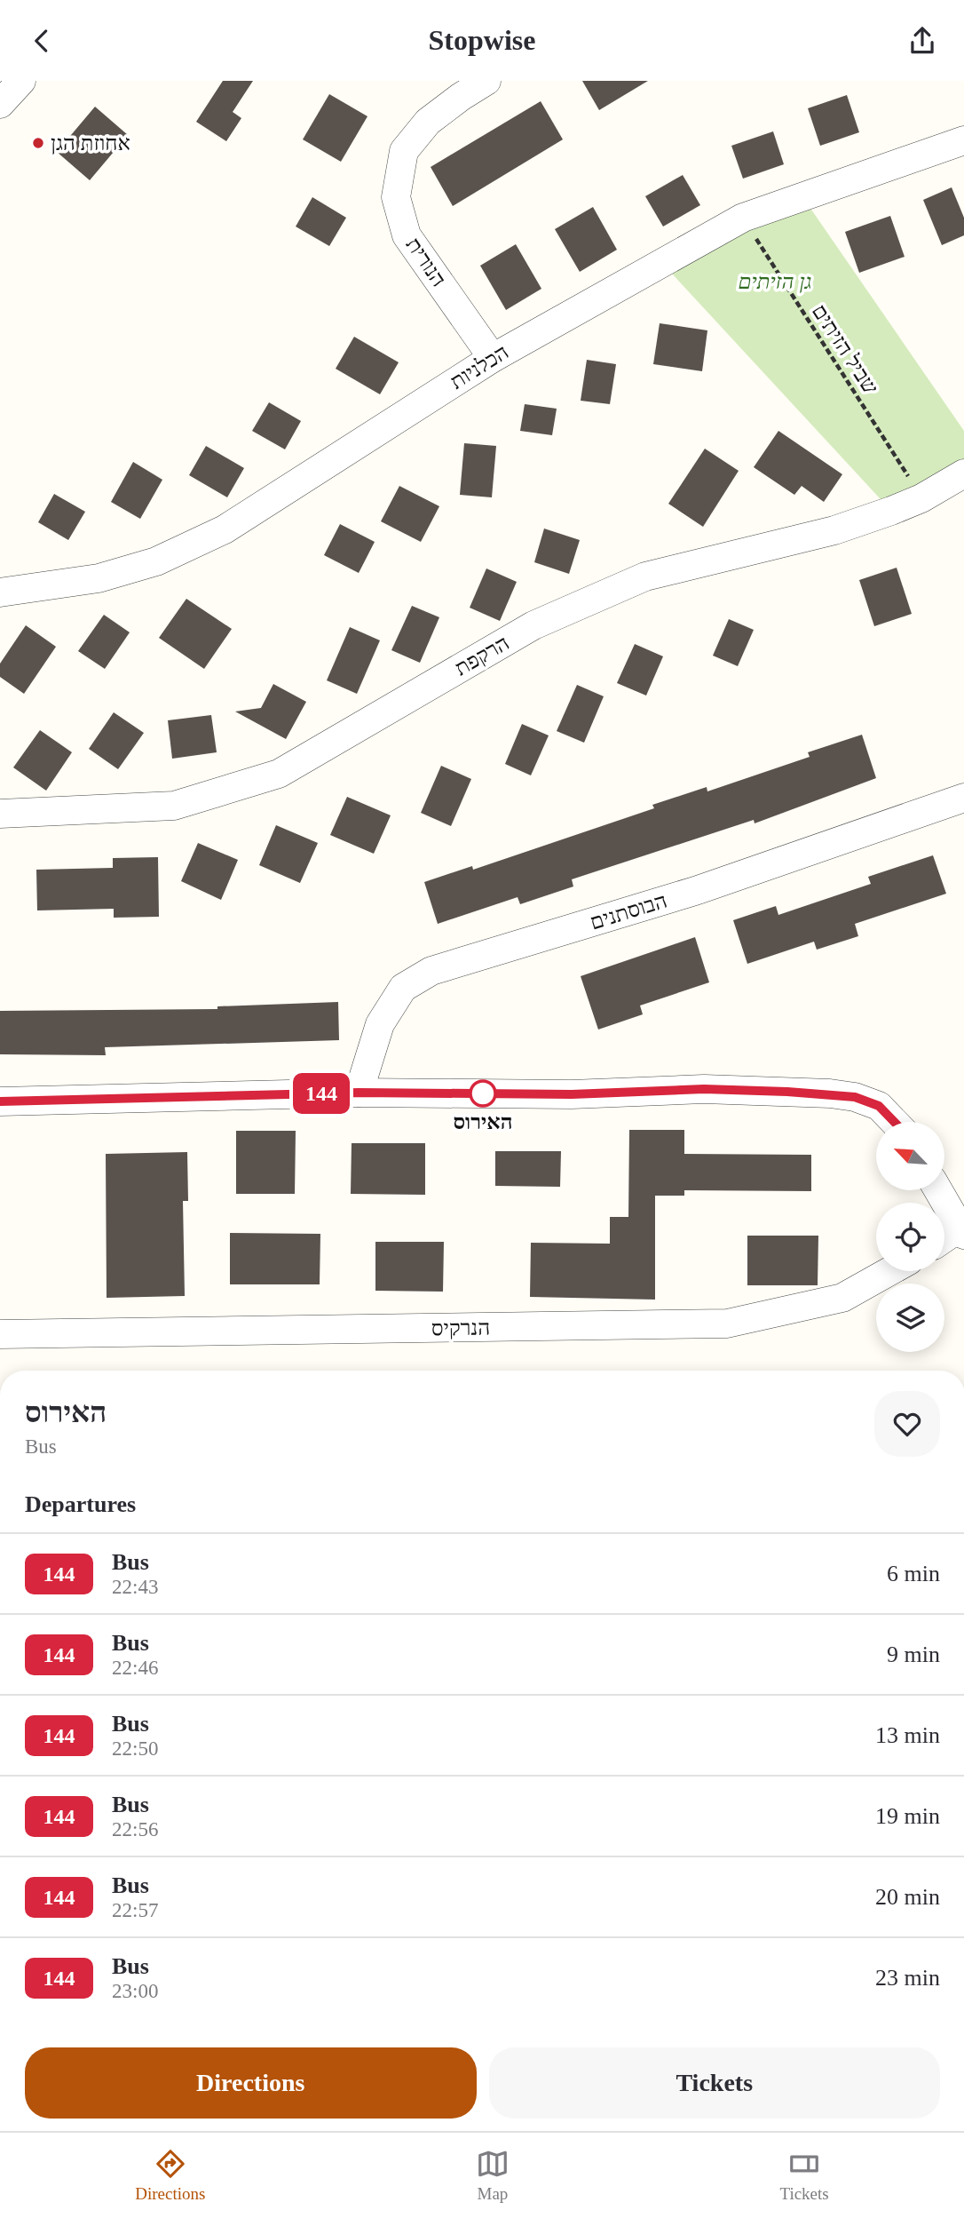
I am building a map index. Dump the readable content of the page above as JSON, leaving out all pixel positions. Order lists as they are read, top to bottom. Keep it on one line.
{"streets":{"street":["הנורית","הכלניות","הרקפת","הבוסתנים","הנרקיס"],"path":["שביל הזיתים"]},"crossings":[["הנורית","הכלניות"],["שביל הזיתים","הכלניות"],["שביל הזיתים","הרקפת"]],"parks":["גן הזיתים"],"places":["אחוזת הגן","האירוס"],"lines":["bus line 144"],"north":"top left","page":{"header":"Stopwise","on_map":"144","heading":[["האירוס","Bus"],"Departures"],"list":[{"mark":"144","name":"Bus","note":"22:43","value":"6 min"},{"mark":"144","name":"Bus","note":"22:46","value":"9 min"},{"mark":"144","name":"Bus","note":"22:50","value":"13 min"},{"mark":"144","name":"Bus","note":"22:56","value":"19 min"},{"mark":"144","name":"Bus","note":"22:57","value":"20 min"},{"mark":"144","name":"Bus","note":"23:00","value":"23 min"}],"buttons":["Directions","Tickets"],"tabs":["Directions","Map","Tickets"]}}
